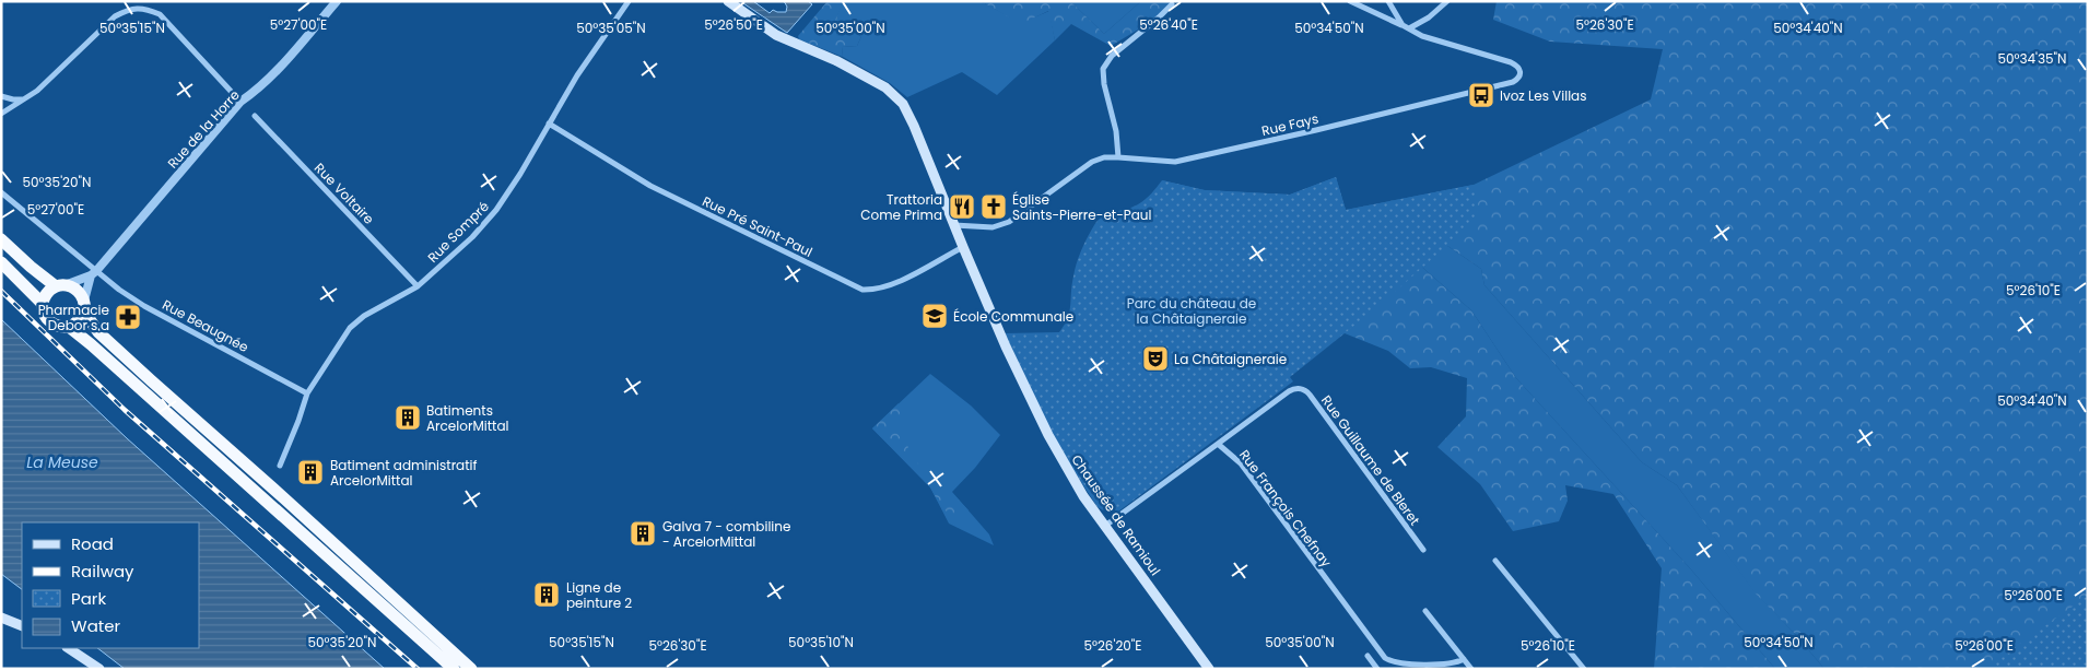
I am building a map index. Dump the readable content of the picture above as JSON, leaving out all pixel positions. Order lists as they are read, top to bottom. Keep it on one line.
{"streets":{"main road":["Chaussée de Ramioul"],"street":["Rue Fays","Rue de la Horre","Rue Voltaire","Rue Pré Saint-Paul","Rue Sompré","Rue Beaugnée","Rue Guillaume de Bleret","Rue François Chefnay"]},"crossings":[["Rue Fays","Chaussée de Ramioul"],["Rue de la Horre","Rue Beaugnée"],["Rue Voltaire","Rue Sompré"],["Rue Pré Saint-Paul","Rue Sompré"],["Rue Pré Saint-Paul","Chaussée de Ramioul"],["Rue Sompré","Rue Beaugnée"],["Rue Guillaume de Bleret","Rue François Chefnay"]],"water":["La Meuse"],"parks":["Parc du château de la Châtaigneraie"],"places":{"bus stop":["Ivoz Les Villas"],"restaurant":["Trattoria Come Prima"],"church":["Église Saints-Pierre-et-Paul"],"school or university":["École Communale"],"pharmacy":["Pharmacie Debor s.a"],"theatre":["La Châtaigneraie"],"building":["Batiments ArcelorMittal","Batiment administratif ArcelorMittal","Galva 7 - combiline - ArcelorMittal","Ligne de peinture 2"]},"legend":["Road","Railway","Park","Water"],"coordinates":["5°27'00\"E","5°26'50\"E","5°26'40\"E","5°26'30\"E","50°35'05\"N","50°35'00\"N","50°34'50\"N","50°34'40\"N","50°35'15\"N","50°34'35\"N","50°35'20\"N","5°26'10\"E","5°26'00\"E","50°35'10\"N","5°26'20\"E"]}
